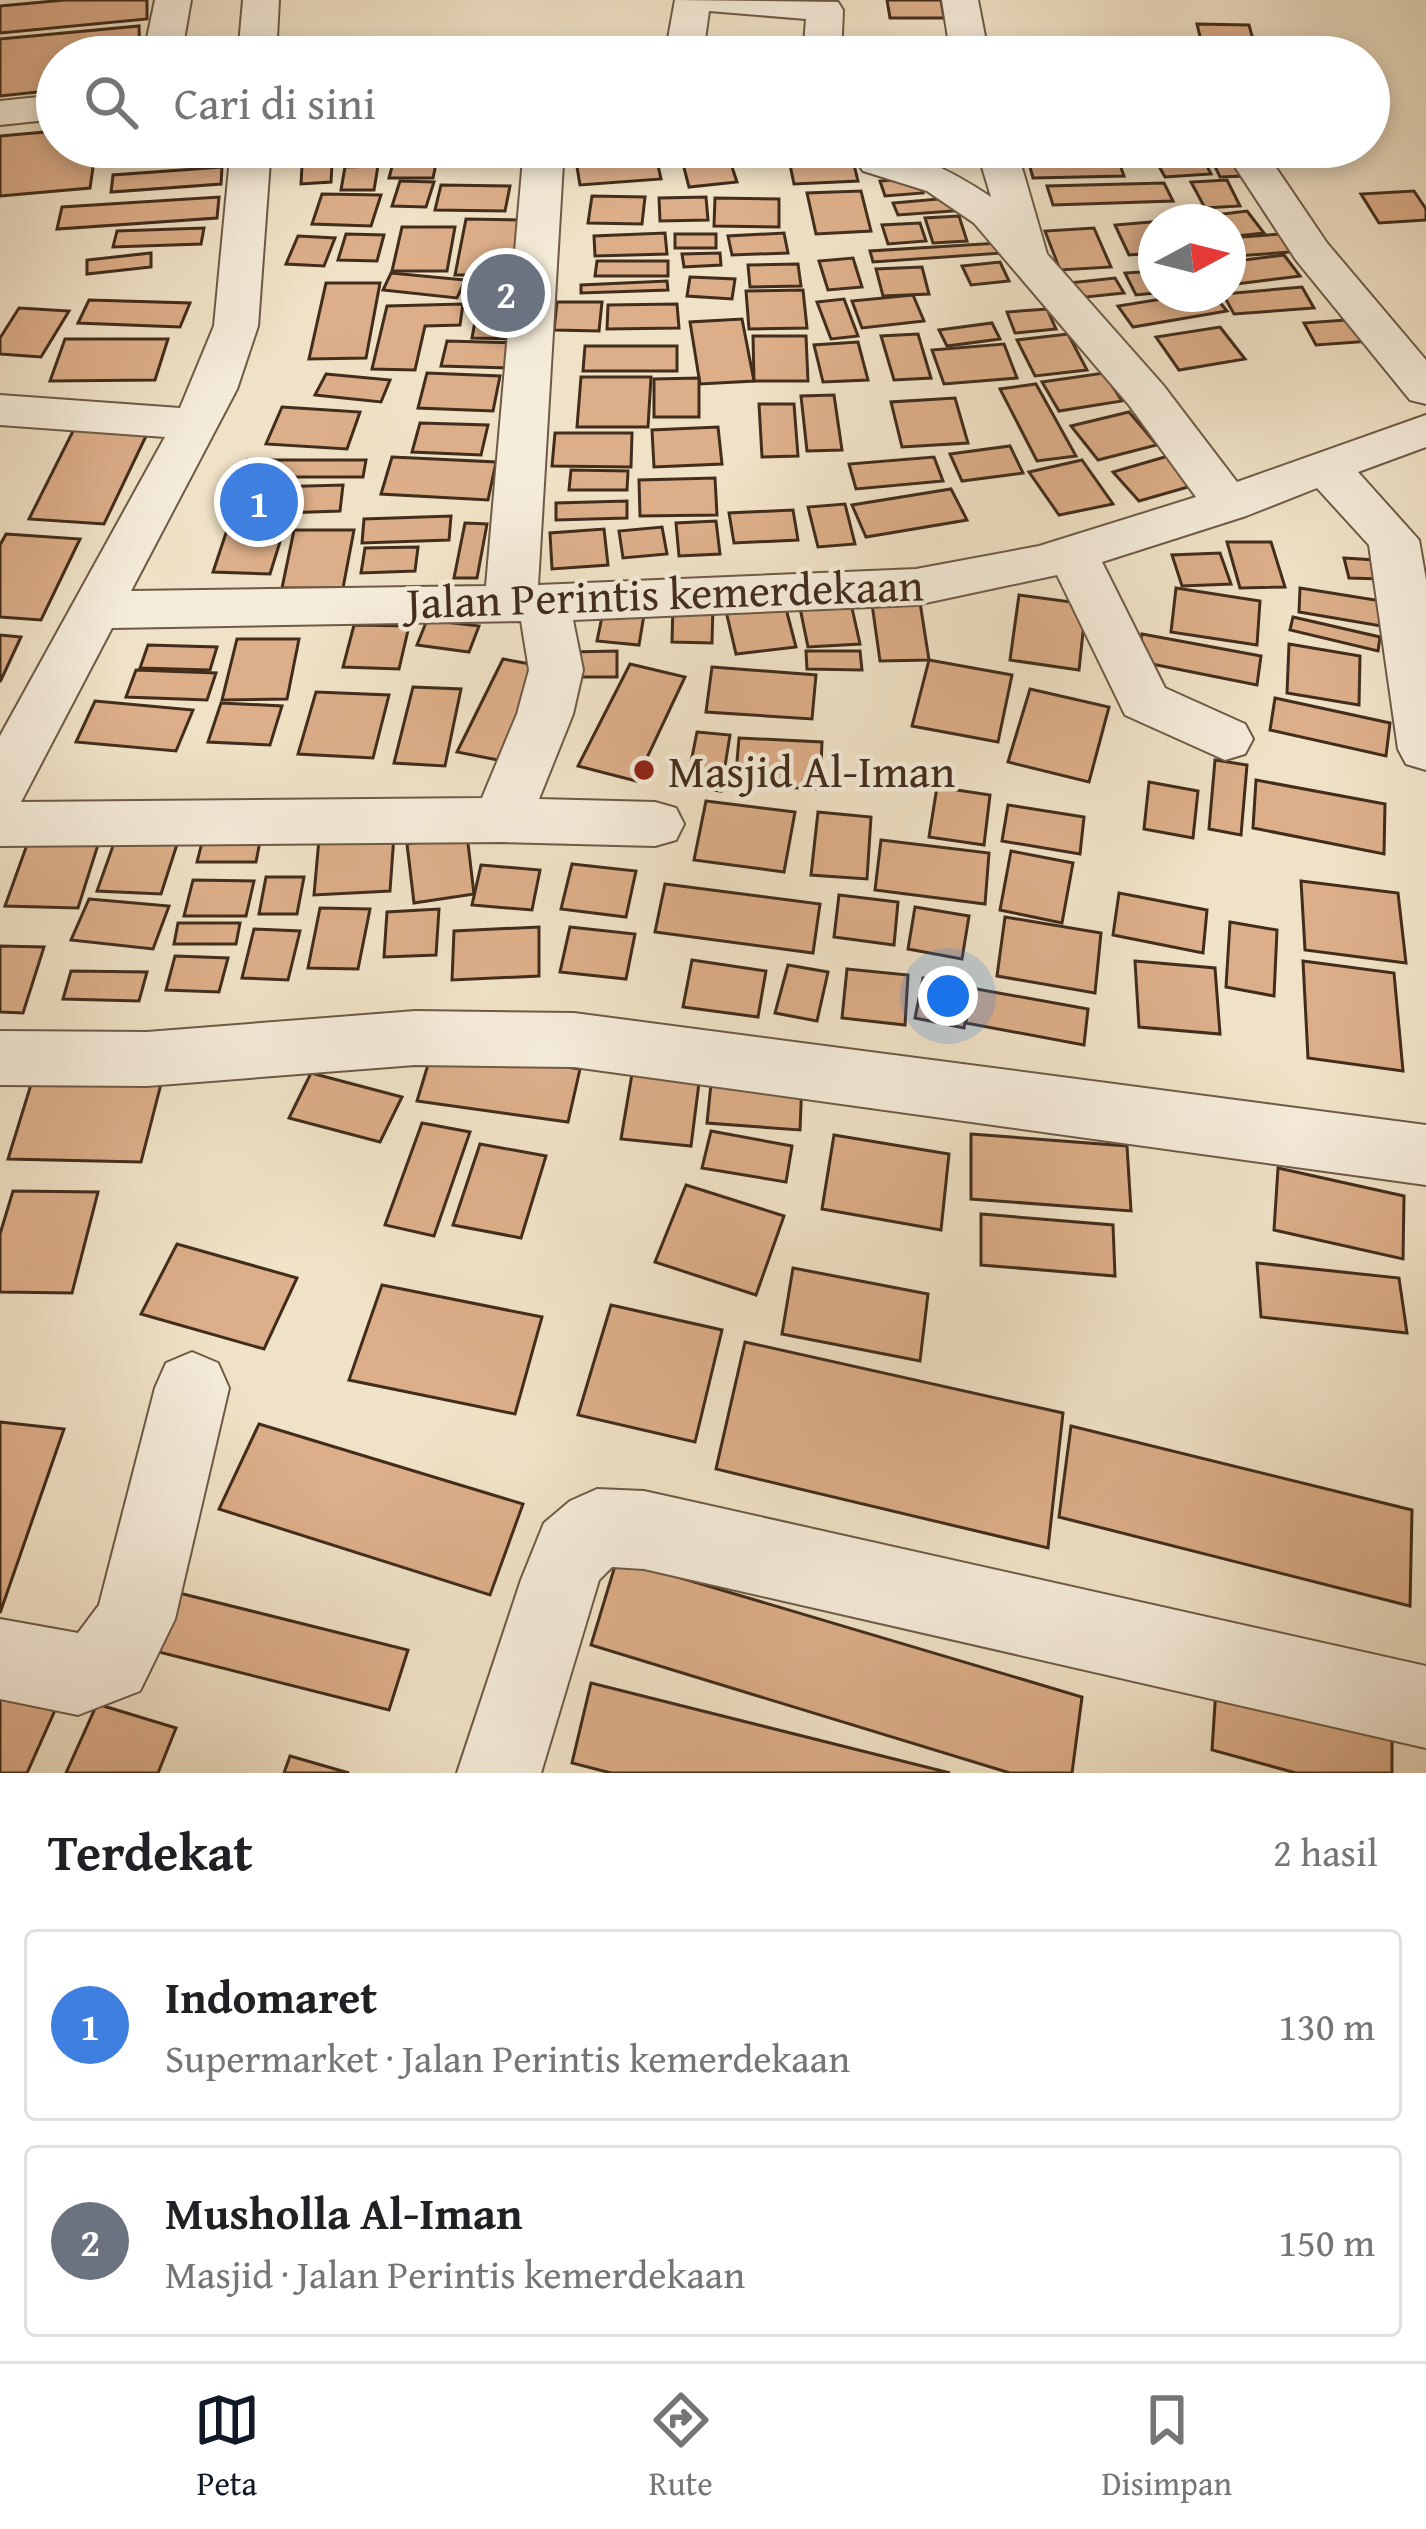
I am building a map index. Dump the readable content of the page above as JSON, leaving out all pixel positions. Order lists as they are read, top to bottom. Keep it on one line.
{"streets":{"street":["Jalan Perintis kemerdekaan"]},"places":["Masjid Al-Iman"],"north":"right","page":{"search":"Cari di sini","pins":["2","1"],"heading":["Terdekat","2 hasil"],"list":[{"mark":"1","name":"Indomaret","note":"Supermarket · Jalan Perintis kemerdekaan","value":"130 m"},{"mark":"2","name":"Musholla Al-Iman","note":"Masjid · Jalan Perintis kemerdekaan","value":"150 m"}],"nav":["Peta","Rute","Disimpan"]}}
